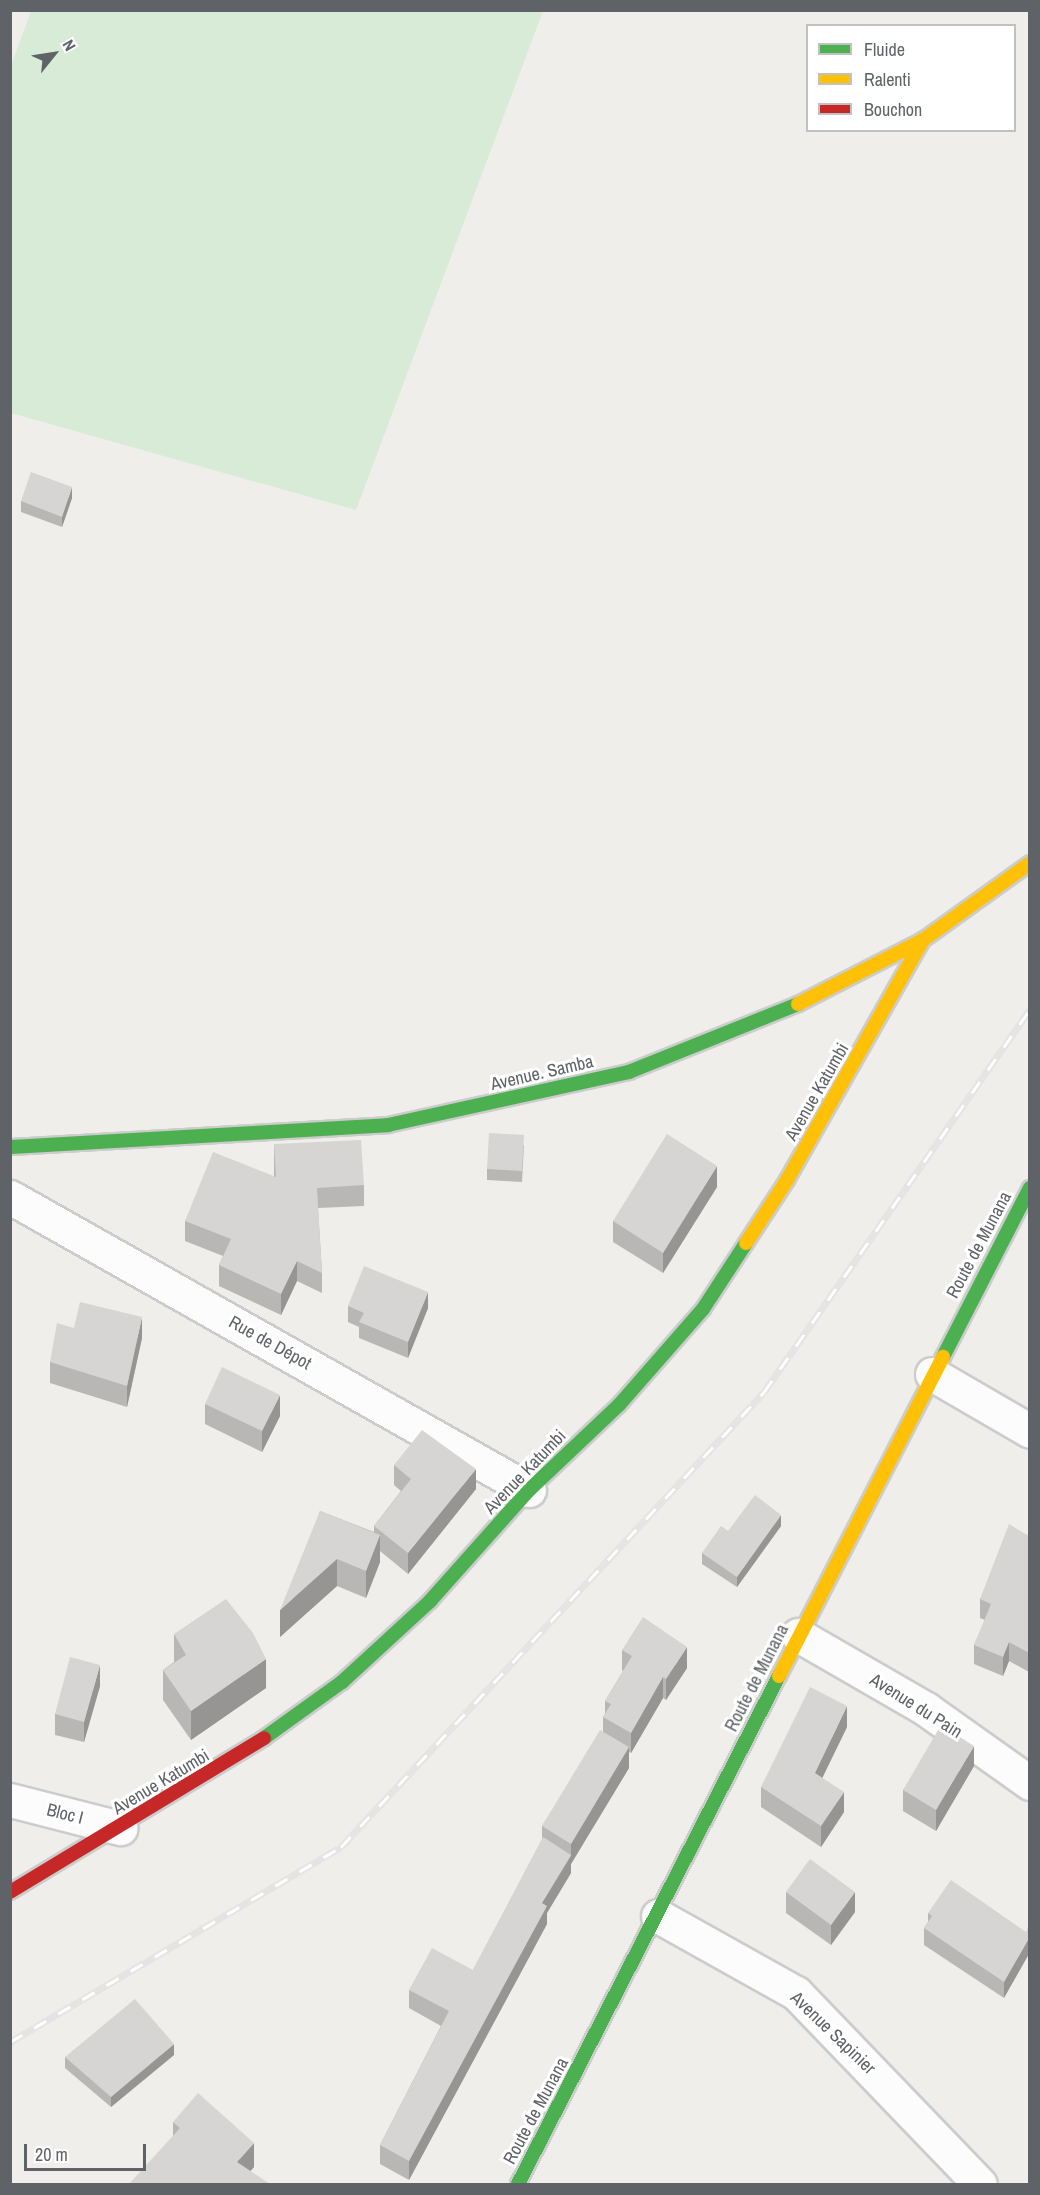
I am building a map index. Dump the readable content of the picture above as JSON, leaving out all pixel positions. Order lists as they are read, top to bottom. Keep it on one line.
{"streets":{"street":["Avenue. Samba","Avenue Katumbi","Route de Munana","Rue de Dépot","Avenue du Pain","Bloc I","Avenue Sapinier"]},"crossings":[["Avenue. Samba","Avenue Katumbi"],["Avenue Katumbi","Rue de Dépot"],["Avenue Katumbi","Bloc I"],["Route de Munana","Avenue du Pain"],["Route de Munana","Avenue Sapinier"]],"legend":["Fluide","Ralenti","Bouchon"],"scale_bar":"20 m","north":"top right"}
